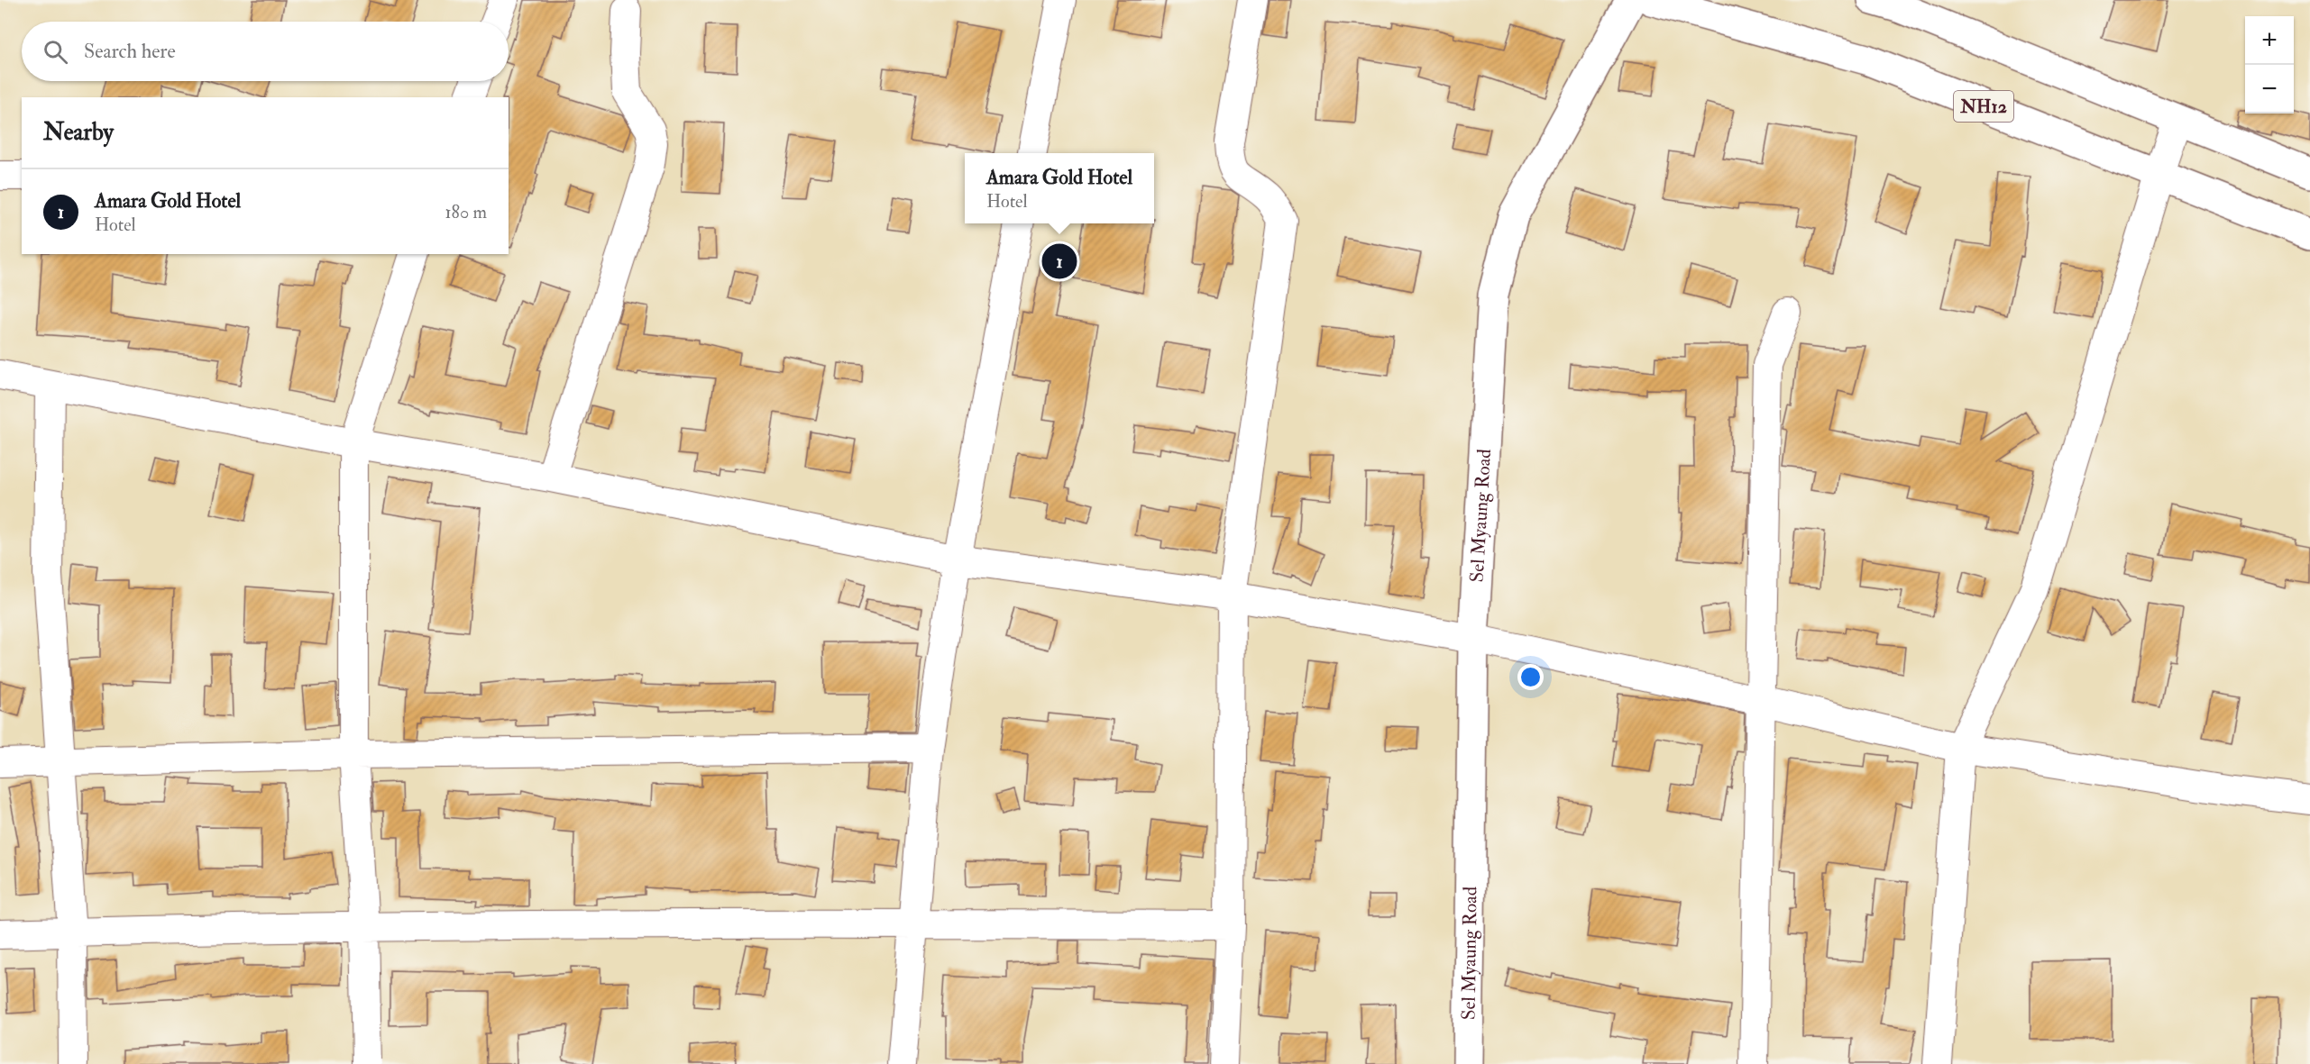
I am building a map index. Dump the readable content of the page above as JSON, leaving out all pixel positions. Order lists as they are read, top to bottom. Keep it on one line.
{"streets":{"main road":["NH12","Sel Myaung Road"]},"page":{"map_buttons":["+","−"],"search":"Search here","heading":"Nearby","popup":["Amara Gold Hotel","Hotel"],"list":[{"mark":"1","name":"Amara Gold Hotel","note":"Hotel","value":"180 m"}],"pins":"1"}}
